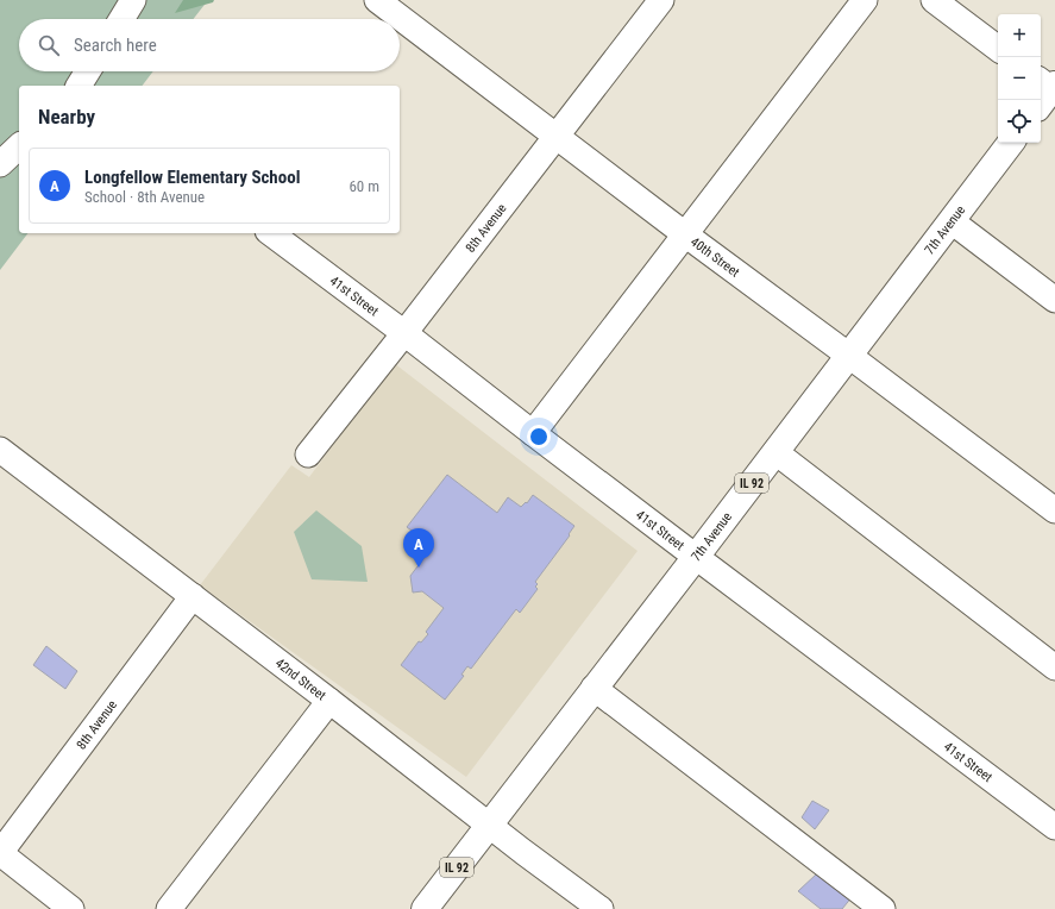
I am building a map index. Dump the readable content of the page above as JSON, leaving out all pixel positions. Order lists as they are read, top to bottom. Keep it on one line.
{"streets":{"main road":["7th Avenue","IL 92"],"street":["8th Avenue","40th Street","41st Street","42nd Street"]},"crossings":[["8th Avenue","40th Street"],["8th Avenue","41st Street"],["8th Avenue","42nd Street"],["7th Avenue","40th Street"],["7th Avenue","41st Street"],["7th Avenue","42nd Street"]],"page":{"map_buttons":["+","−"],"search":"Search here","heading":"Nearby","list":[{"mark":"A","name":"Longfellow Elementary School","note":"School · 8th Avenue","value":"60 m"}],"pins":"A"}}
